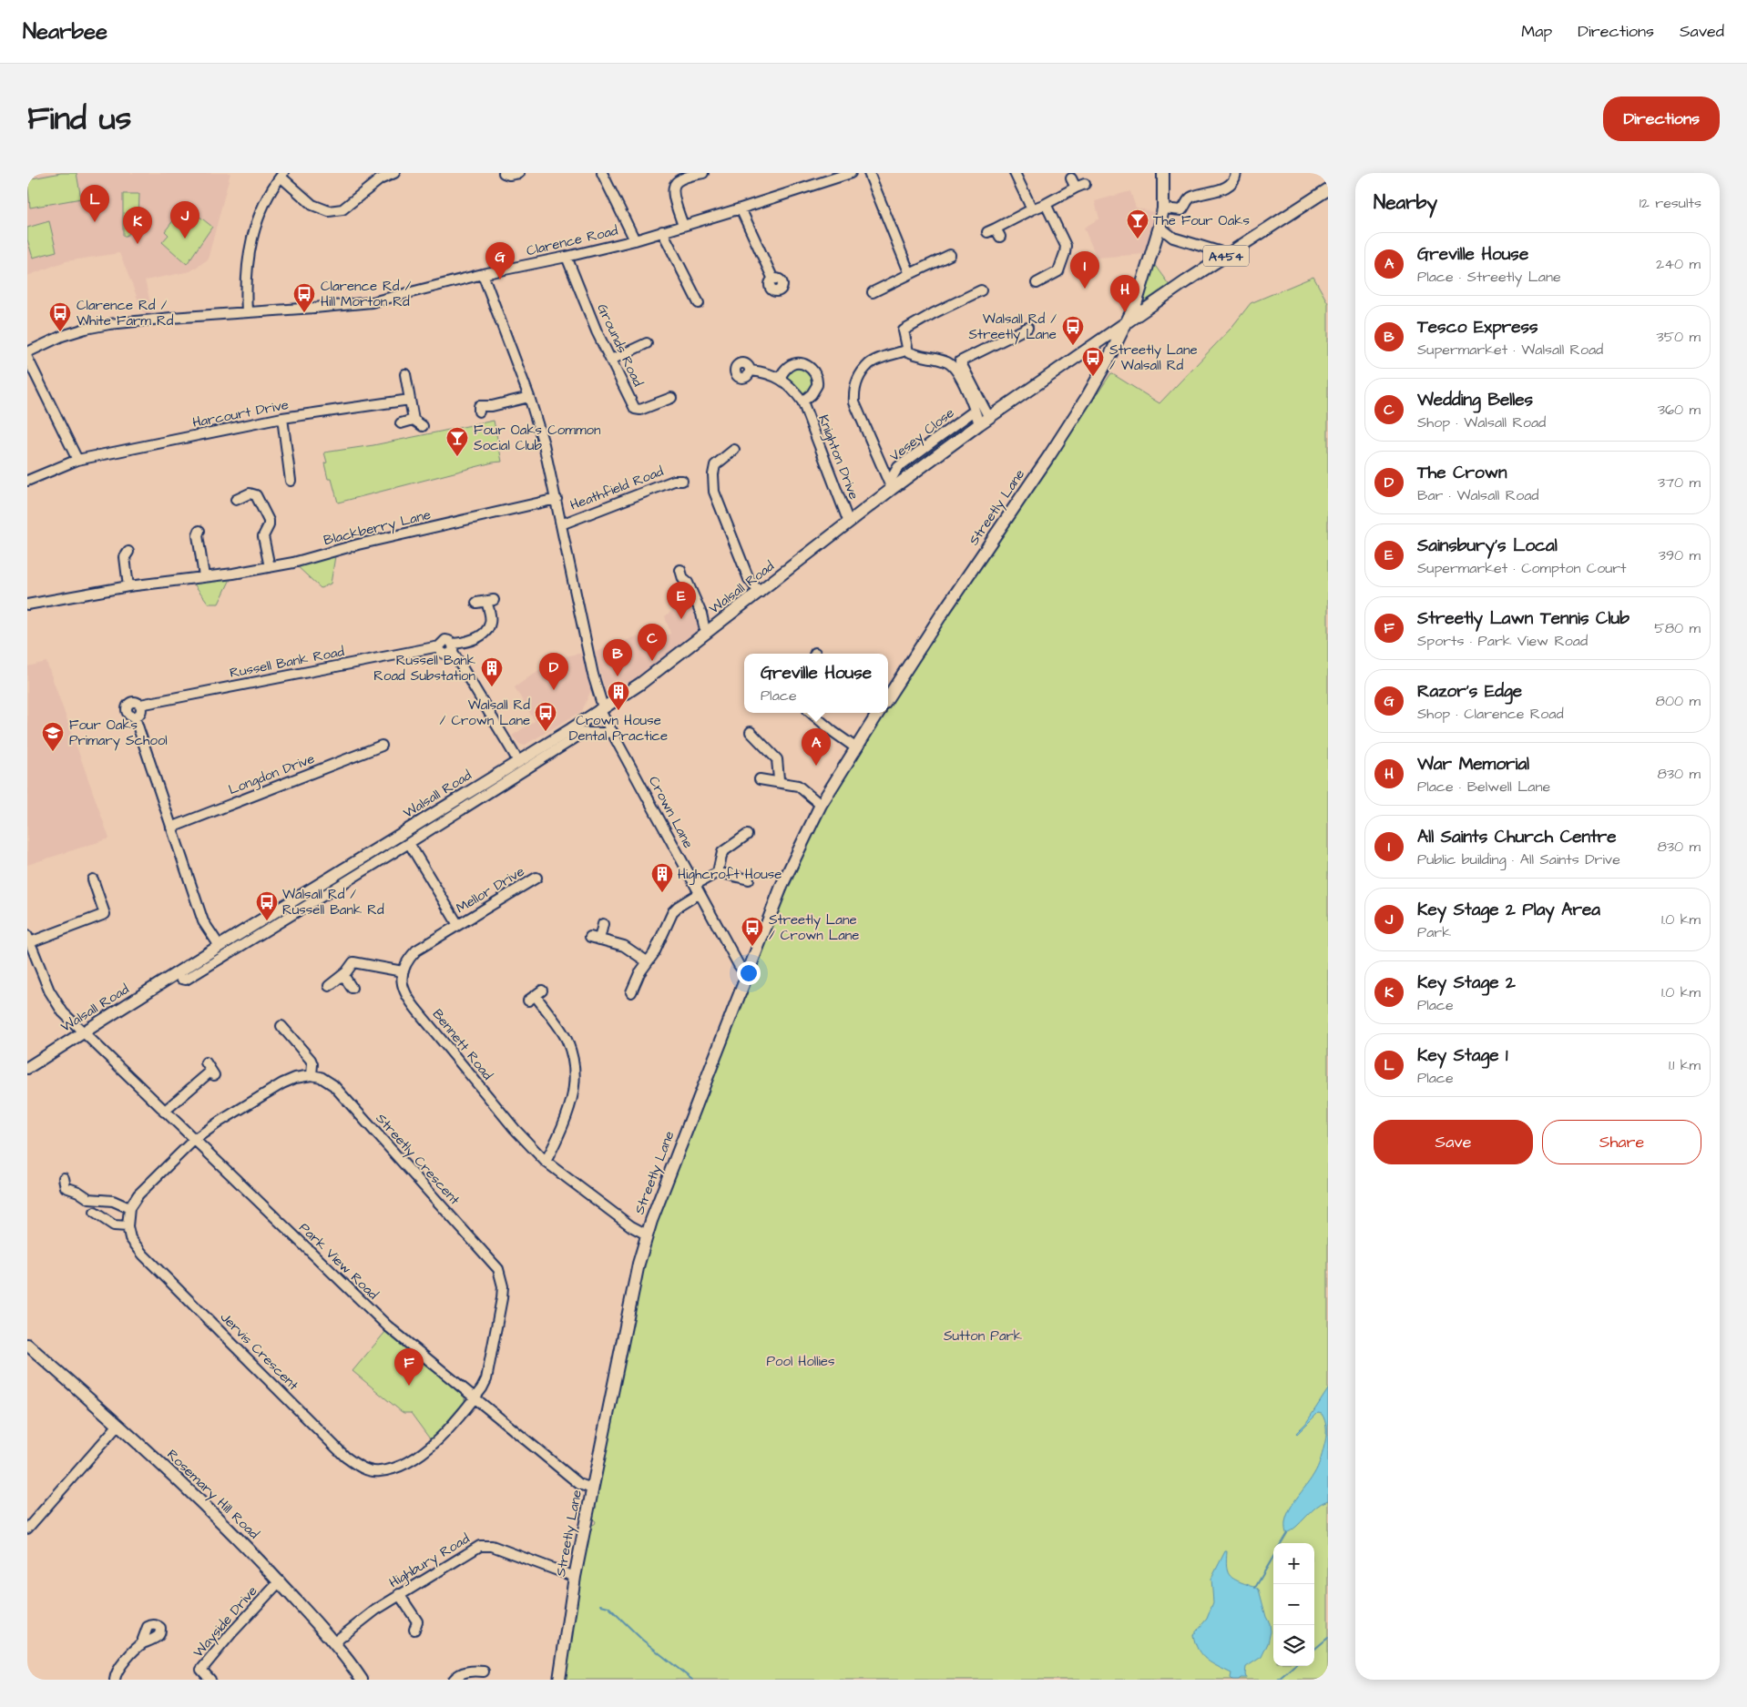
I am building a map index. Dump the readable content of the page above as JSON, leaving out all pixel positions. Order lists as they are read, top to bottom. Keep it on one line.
{"streets":{"main road":["A454","Streetly Lane","Walsall Road","Rosemary Hill Road"],"street":["Clarence Road","Grounds Road","Harcourt Drive","Vesey Close","Knighton Drive","Heathfield Road","Blackberry Lane","Russell Bank Road","Longdon Drive","Crown Lane","Mellor Drive","Bennett Road","Streetly Crescent","Park View Road","Jervis Crescent","Highbury Road","Wayside Drive"]},"crossings":[["Clarence Road","Grounds Road"],["Clarence Road","Crown Lane"],["A454","Walsall Road"],["Vesey Close","Walsall Road"],["Knighton Drive","Walsall Road"],["Heathfield Road","Crown Lane"],["Streetly Lane","Walsall Road"],["Streetly Lane","Crown Lane"],["Streetly Lane","Bennett Road"],["Streetly Lane","Park View Road"],["Streetly Lane","Highbury Road"],["Blackberry Lane","Crown Lane"],["Walsall Road","Russell Bank Road"],["Walsall Road","Crown Lane"],["Walsall Road","Park View Road"],["Russell Bank Road","Longdon Drive"],["Streetly Crescent","Park View Road"],["Streetly Crescent","Jervis Crescent"],["Park View Road","Jervis Crescent"],["Rosemary Hill Road","Highbury Road"],["Rosemary Hill Road","Wayside Drive"]],"parks":["Sutton Park","Pool Hollies"],"places":{"bar":["The Four Oaks","Four Oaks Common Social Club"],"bus stop":["Clarence Rd / Hill Morton Rd","Clarence Rd / White Farm Rd","Walsall Rd / Streetly Lane","Streetly Lane / Walsall Rd","Walsall Rd / Crown Lane","Walsall Rd / Russell Bank Rd","Streetly Lane / Crown Lane"],"building":["Russell Bank Road Substation","Crown House Dental Practice","Highcroft House"],"school or university":["Four Oaks Primary School"]},"page":{"header":"Nearbee","nav":["Map","Directions","Saved"],"title":"Find us","buttons":["Directions",["Save","Share"]],"heading":["Nearby","12 results"],"pins":["L","J","K","G","I","H","E","C","B","D","A","F"],"list":[{"mark":"A","name":"Greville House","note":"Place · Streetly Lane","value":"240 m"},{"mark":"B","name":"Tesco Express","note":"Supermarket · Walsall Road","value":"350 m"},{"mark":"C","name":"Wedding Belles","note":"Shop · Walsall Road","value":"360 m"},{"mark":"D","name":"The Crown","note":"Bar · Walsall Road","value":"370 m"},{"mark":"E","name":"Sainsbury's Local","note":"Supermarket · Compton Court","value":"390 m"},{"mark":"F","name":"Streetly Lawn Tennis Club","note":"Sports · Park View Road","value":"580 m"},{"mark":"G","name":"Razor's Edge","note":"Shop · Clarence Road","value":"800 m"},{"mark":"H","name":"War Memorial","note":"Place · Belwell Lane","value":"830 m"},{"mark":"I","name":"All Saints Church Centre","note":"Public building · All Saints Drive","value":"830 m"},{"mark":"J","name":"Key Stage 2 Play Area","note":"Park","value":"1.0 km"},{"mark":"K","name":"Key Stage 2","note":"Place","value":"1.0 km"},{"mark":"L","name":"Key Stage 1","note":"Place","value":"1.1 km"}],"popup":["Greville House","Place"],"map_buttons":["+","−"]}}
